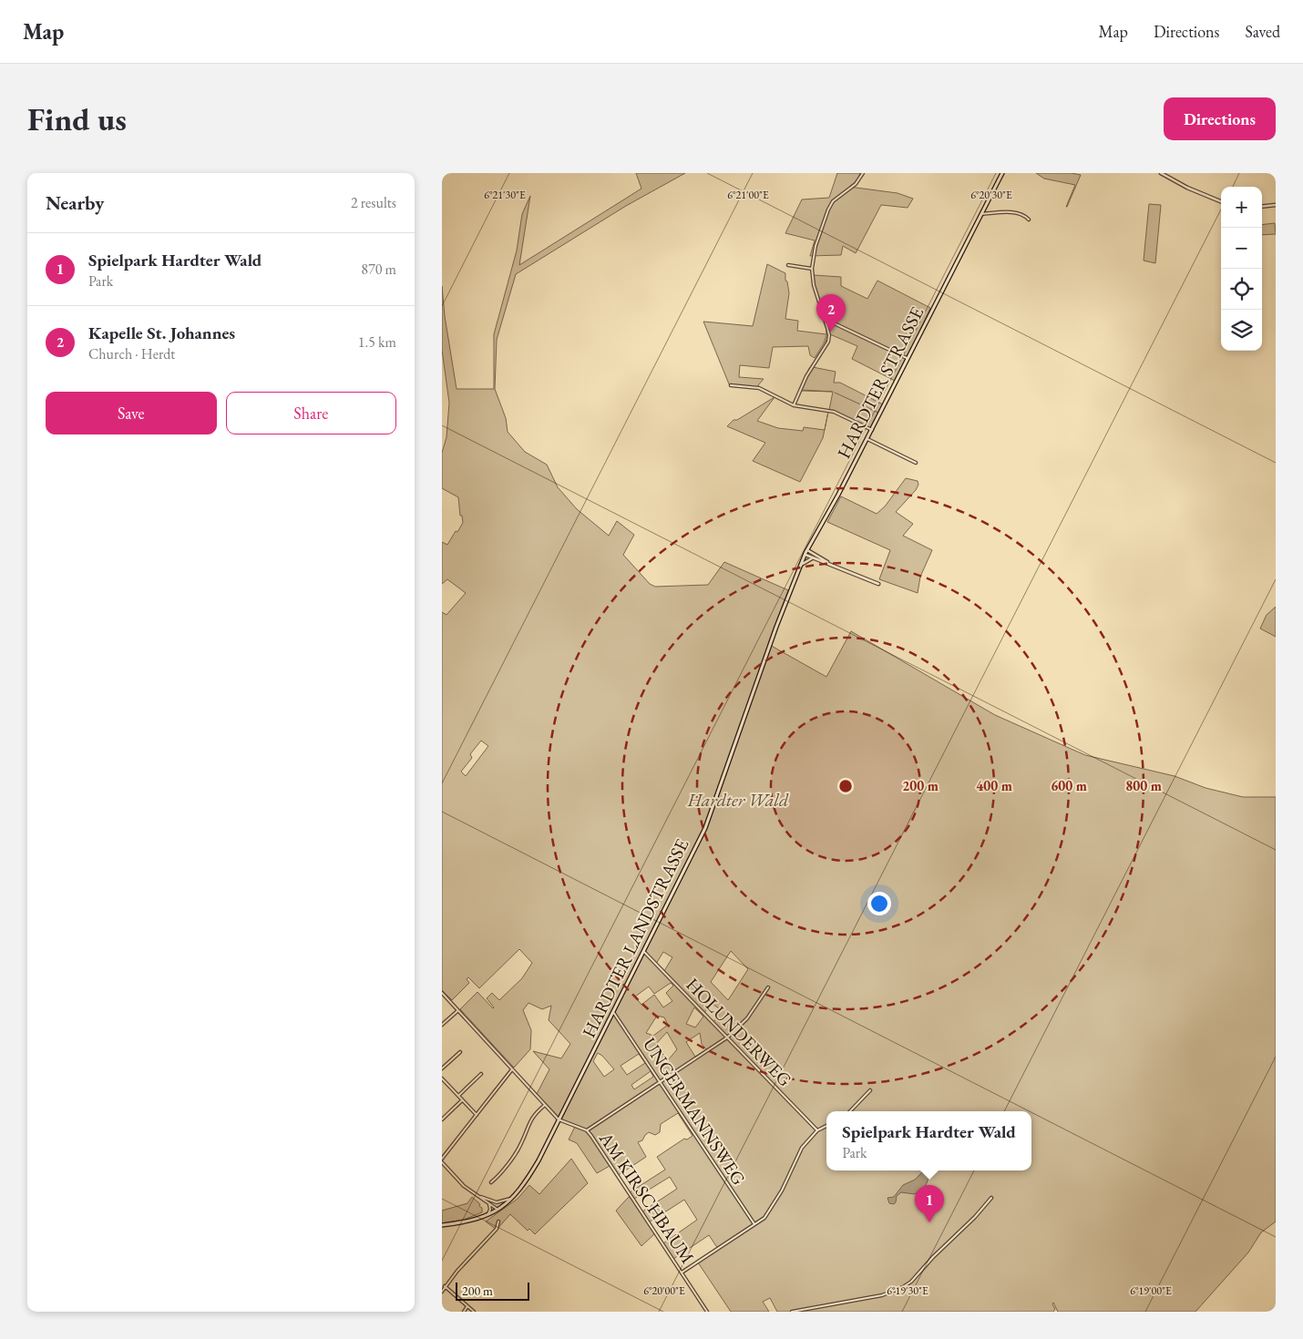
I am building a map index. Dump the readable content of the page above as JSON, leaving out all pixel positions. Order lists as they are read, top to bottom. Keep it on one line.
{"streets":{"main road":["HARDTER STRASSE","HARDTER LANDSTRASSE"],"street":["HOLUNDERWEG","UNGERMANNSWEG","AM KIRSCHBAUM"]},"crossings":[["HARDTER STRASSE","HARDTER LANDSTRASSE"],["HARDTER LANDSTRASSE","HOLUNDERWEG"],["HARDTER LANDSTRASSE","UNGERMANNSWEG"],["HARDTER LANDSTRASSE","AM KIRSCHBAUM"]],"parks":["Hardter Wald"],"scale_bar":"200 m","page":{"header":"Map","nav":["Map","Directions","Saved"],"buttons":["Directions",["Save","Share"]],"title":"Find us","heading":["Nearby","2 results"],"map_buttons":["+","−"],"list":[{"mark":"1","name":"Spielpark Hardter Wald","note":"Park","value":"870 m"},{"mark":"2","name":"Kapelle St. Johannes","note":"Church · Herdt","value":"1.5 km"}],"pins":["2","1"],"popup":["Spielpark Hardter Wald","Park"],"scale":"200 m"},"coordinates":["6°21'30\"E","6°21'00\"E","6°20'30\"E","6°20'00\"E","6°19'30\"E","6°19'00\"E"],"rings":["200 m","400 m","600 m","800 m"]}
